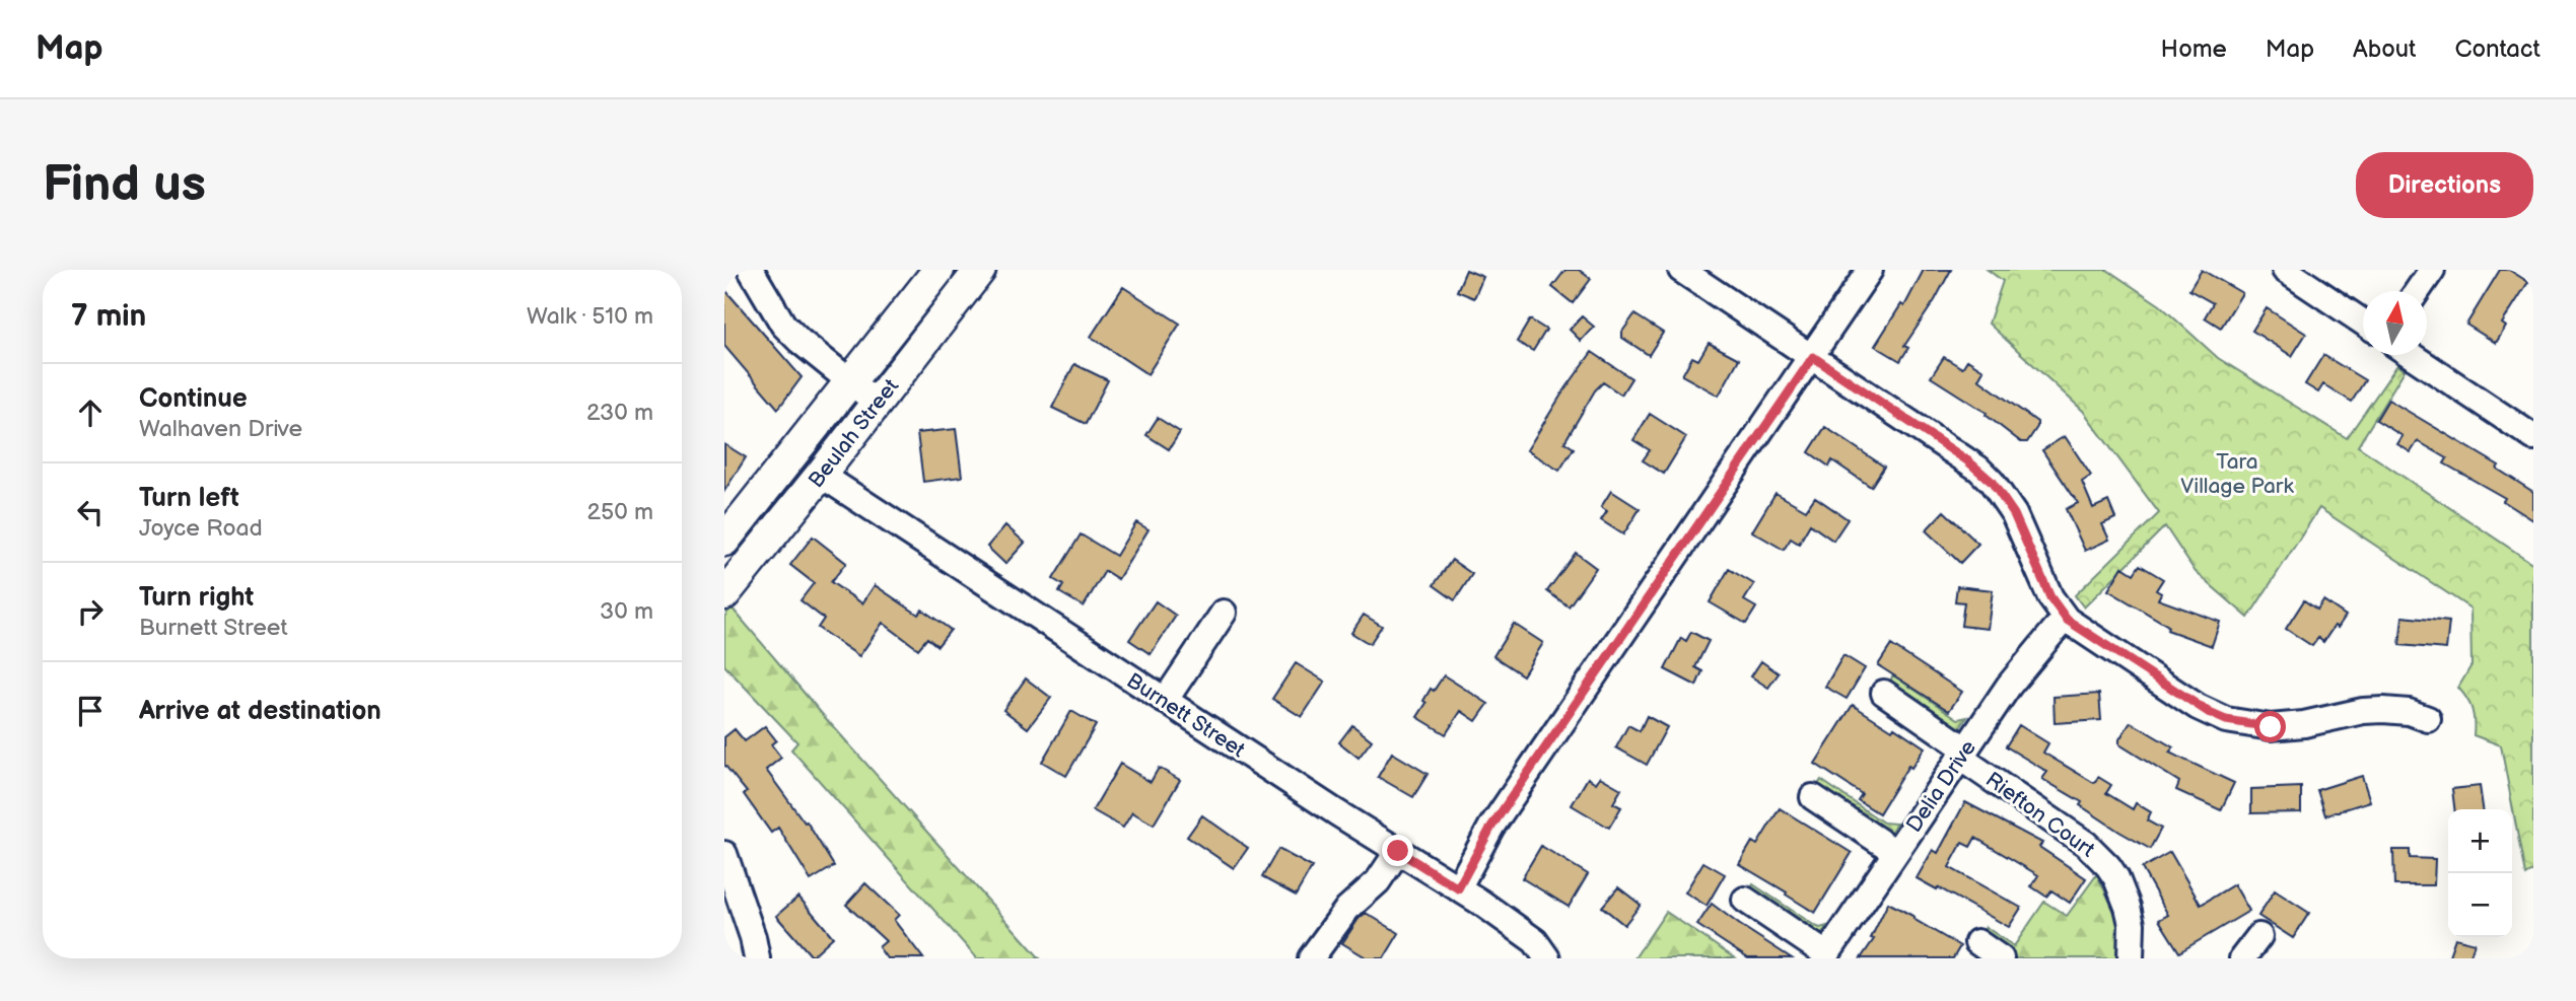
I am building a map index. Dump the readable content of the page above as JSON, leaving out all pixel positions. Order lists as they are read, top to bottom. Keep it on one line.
{"streets":{"main road":["Beulah Street"],"street":["Burnett Street","Delia Drive","Riefton Court"]},"crossings":[["Beulah Street","Burnett Street"],["Delia Drive","Riefton Court"]],"parks":["Tara Village Park"],"north":"top","page":{"header":"Map","nav":["Home","Map","About","Contact"],"buttons":"Directions","title":"Find us","heading":["7 min","Walk · 510 m"],"list":[["Continue","Walhaven Drive","230 m"],["Turn left","Joyce Road","250 m"],["Turn right","Burnett Street","30 m"],"Arrive at destination"],"map_buttons":["+","−"]}}
